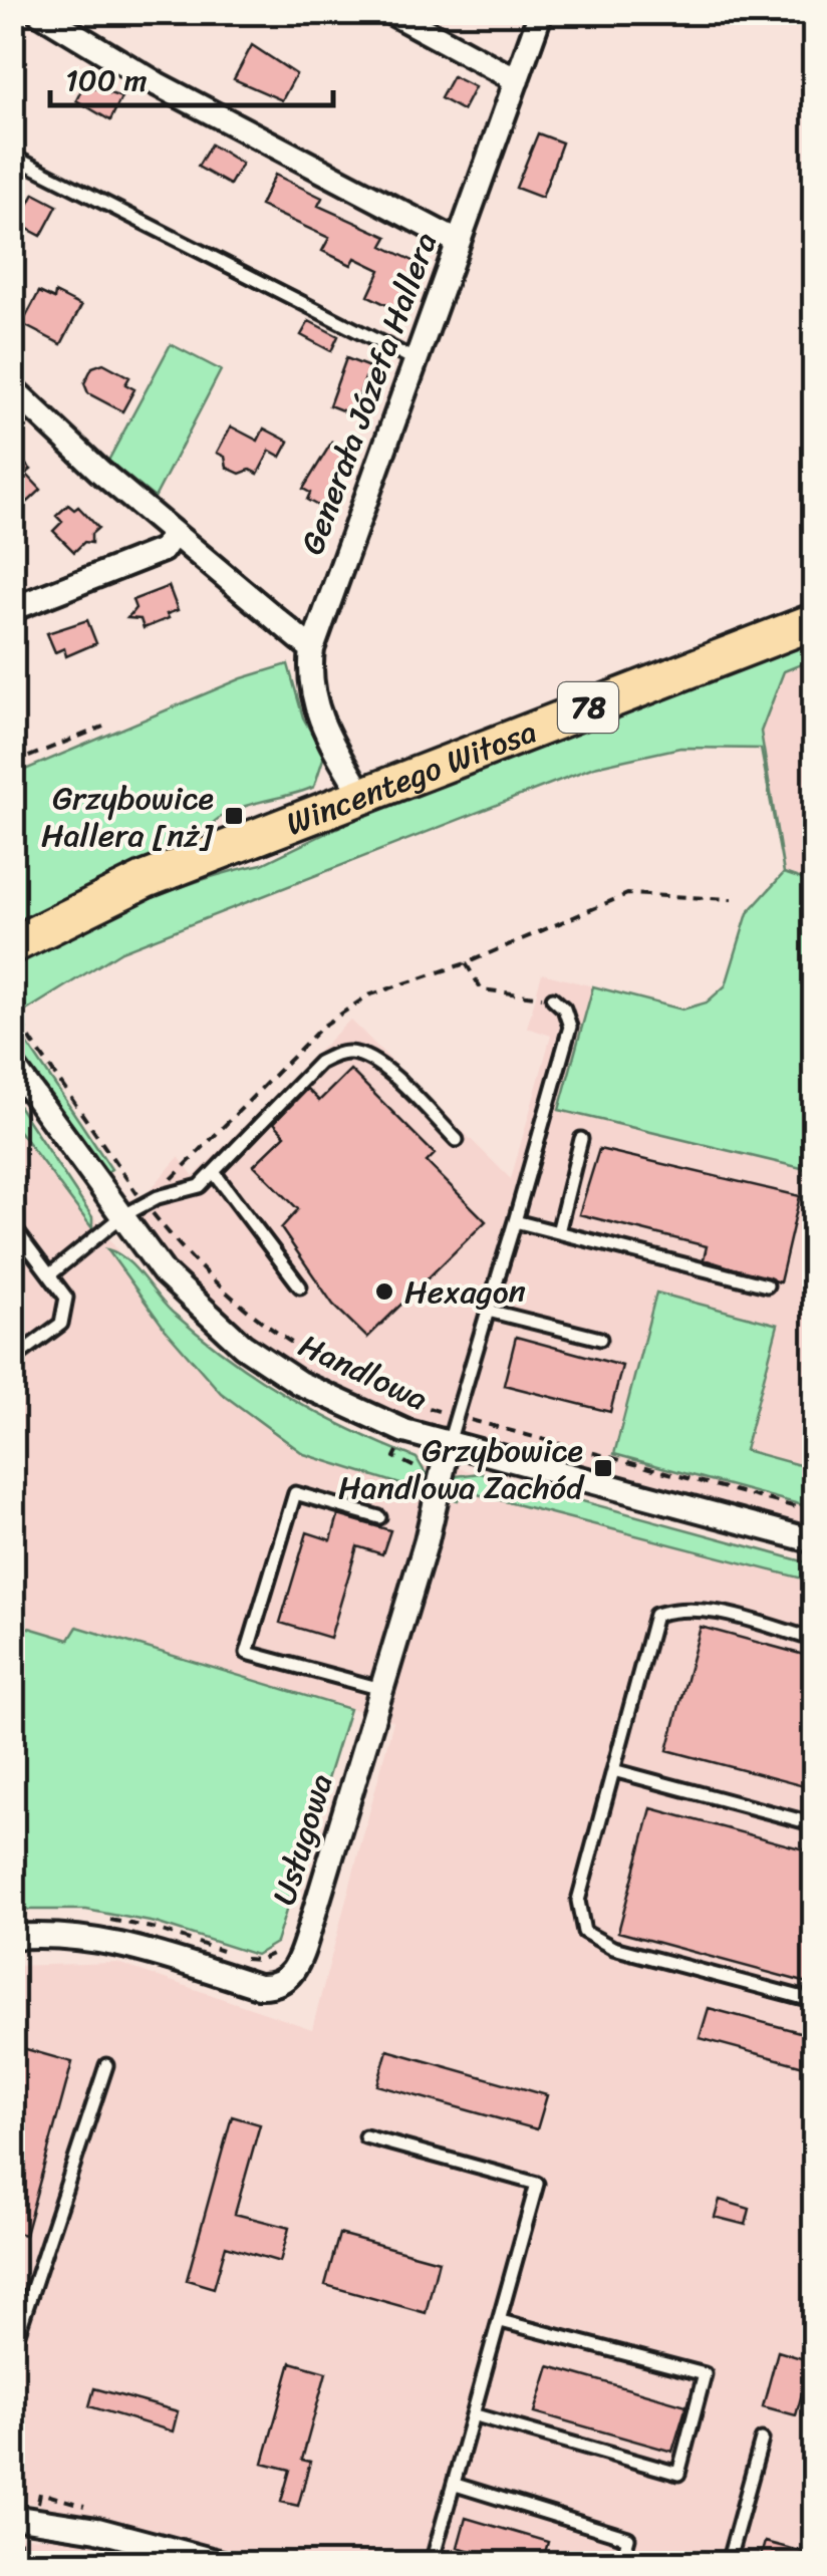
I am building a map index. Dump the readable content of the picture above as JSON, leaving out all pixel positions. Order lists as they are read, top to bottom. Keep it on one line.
{"streets":{"main road":["78","Wincentego Witosa"],"street":["Generała Józefa Hallera","Handlowa","Usługowa"]},"crossings":[["Generała Józefa Hallera","Wincentego Witosa"],["Handlowa","Usługowa"]],"places":{"transit":["Grzybowice Hallera [nż]","Grzybowice Handlowa Zachód"],"other":["Hexagon"]},"scale_bar":"100 m"}
